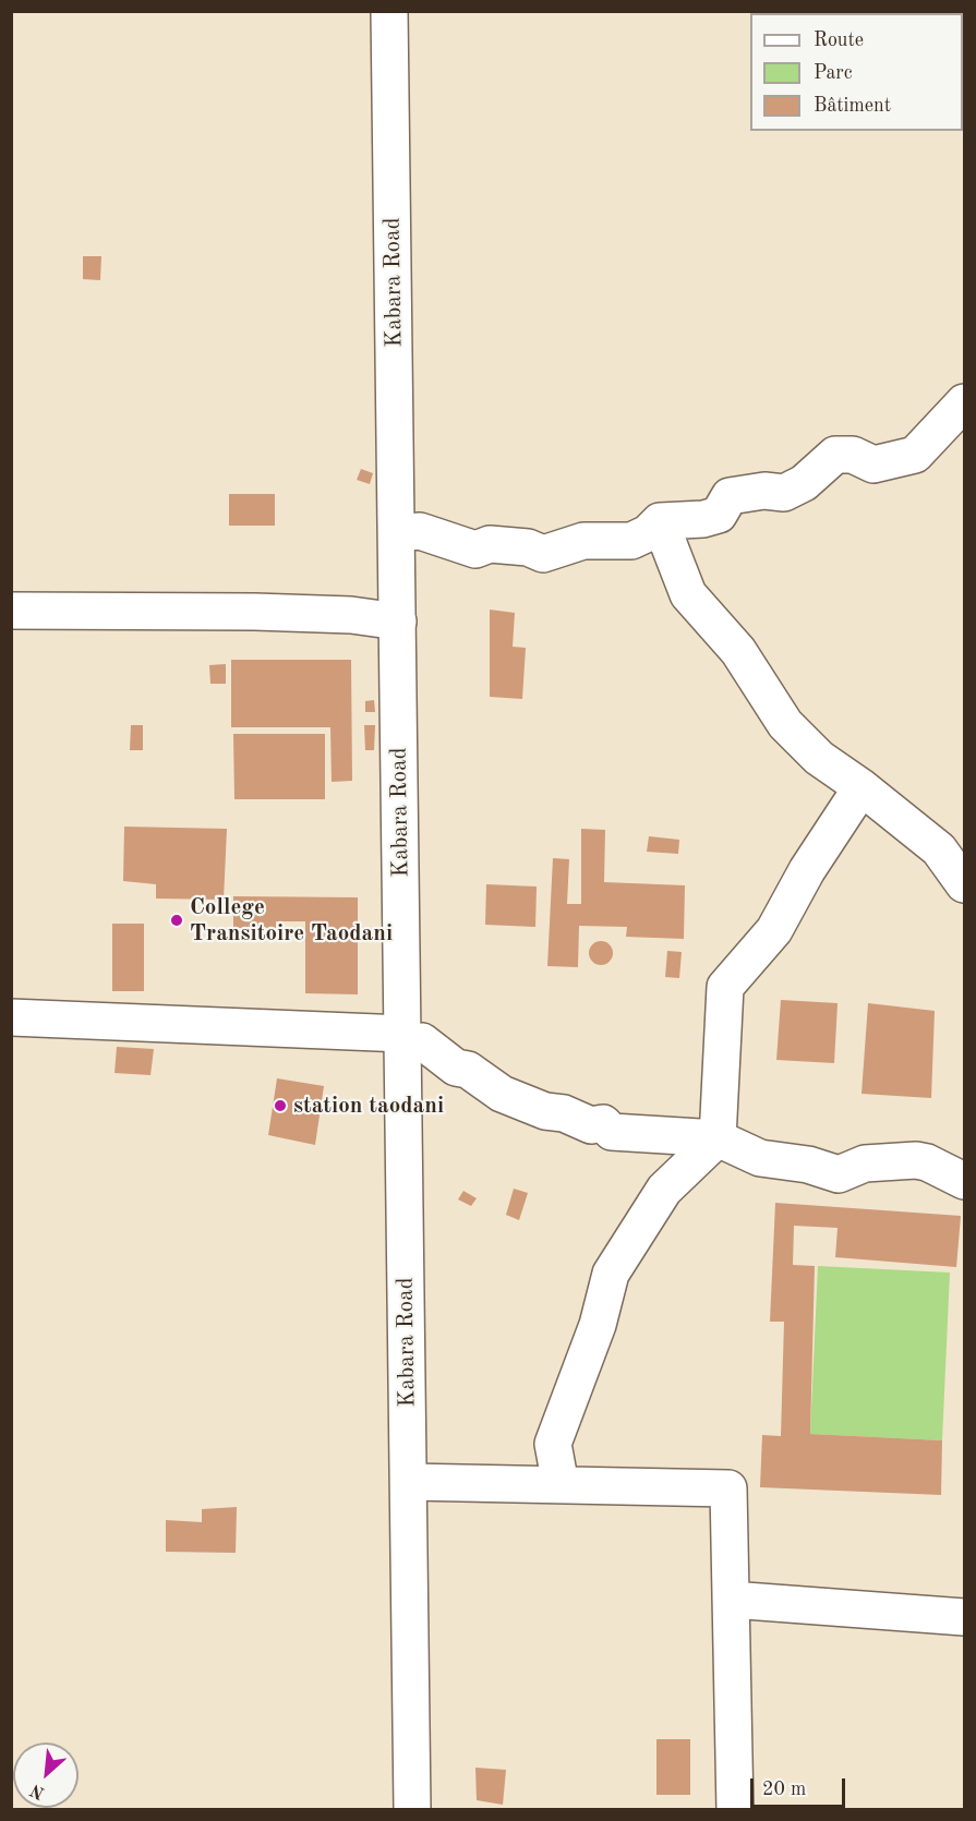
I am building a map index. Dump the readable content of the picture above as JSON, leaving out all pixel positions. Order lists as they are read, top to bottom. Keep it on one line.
{"streets":{"street":["Kabara Road"]},"places":["College Transitoire Taodani","station taodani"],"legend":["Route","Parc","Bâtiment"],"scale_bar":"20 m","north":"bottom left"}
